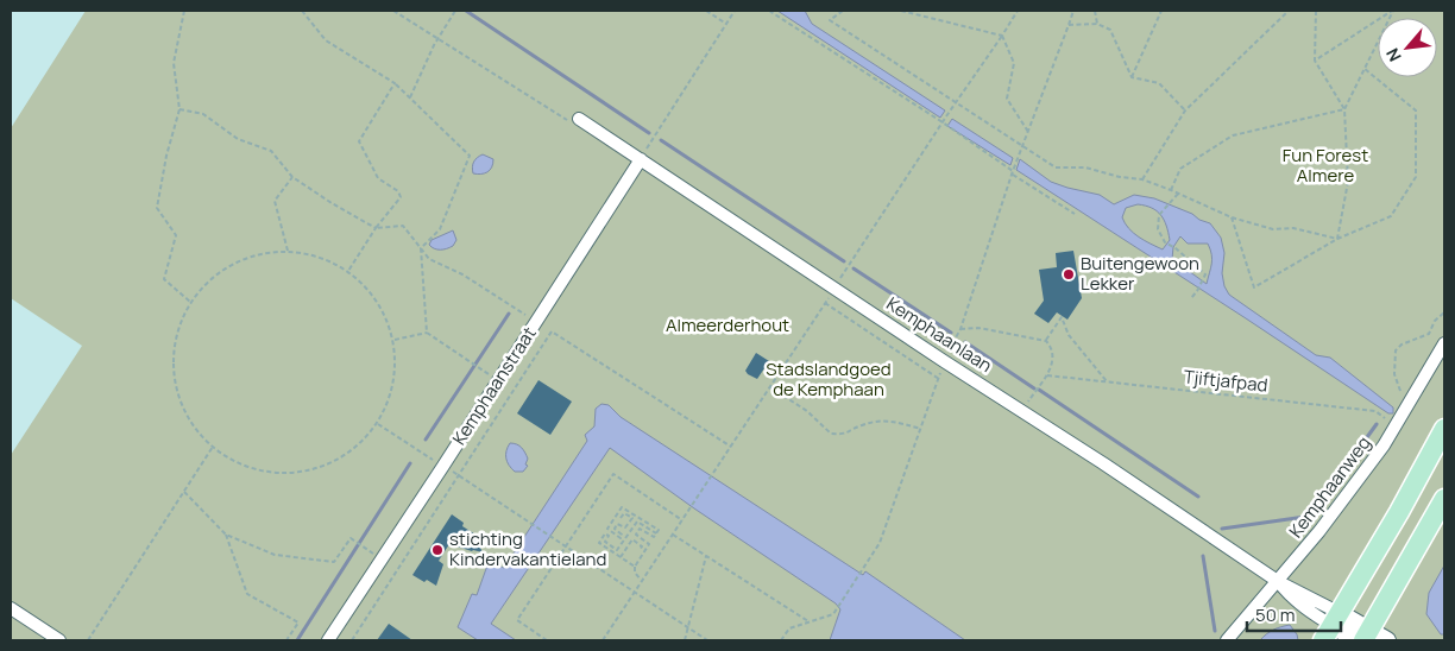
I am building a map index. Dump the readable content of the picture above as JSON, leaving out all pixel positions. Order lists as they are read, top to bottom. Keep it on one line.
{"streets":{"street":["Kemphaanlaan","Kemphaanstraat","Kemphaanweg"],"path":["Tjiftjafpad"]},"crossings":[["Kemphaanlaan","Kemphaanstraat"],["Kemphaanlaan","Kemphaanweg"],["Tjiftjafpad","Kemphaanweg"]],"parks":["Fun Forest Almere","Almeerderhout","Stadslandgoed de Kemphaan"],"places":["Buitengewoon Lekker","stichting Kindervakantieland"],"scale_bar":"50 m","north":"bottom left"}
